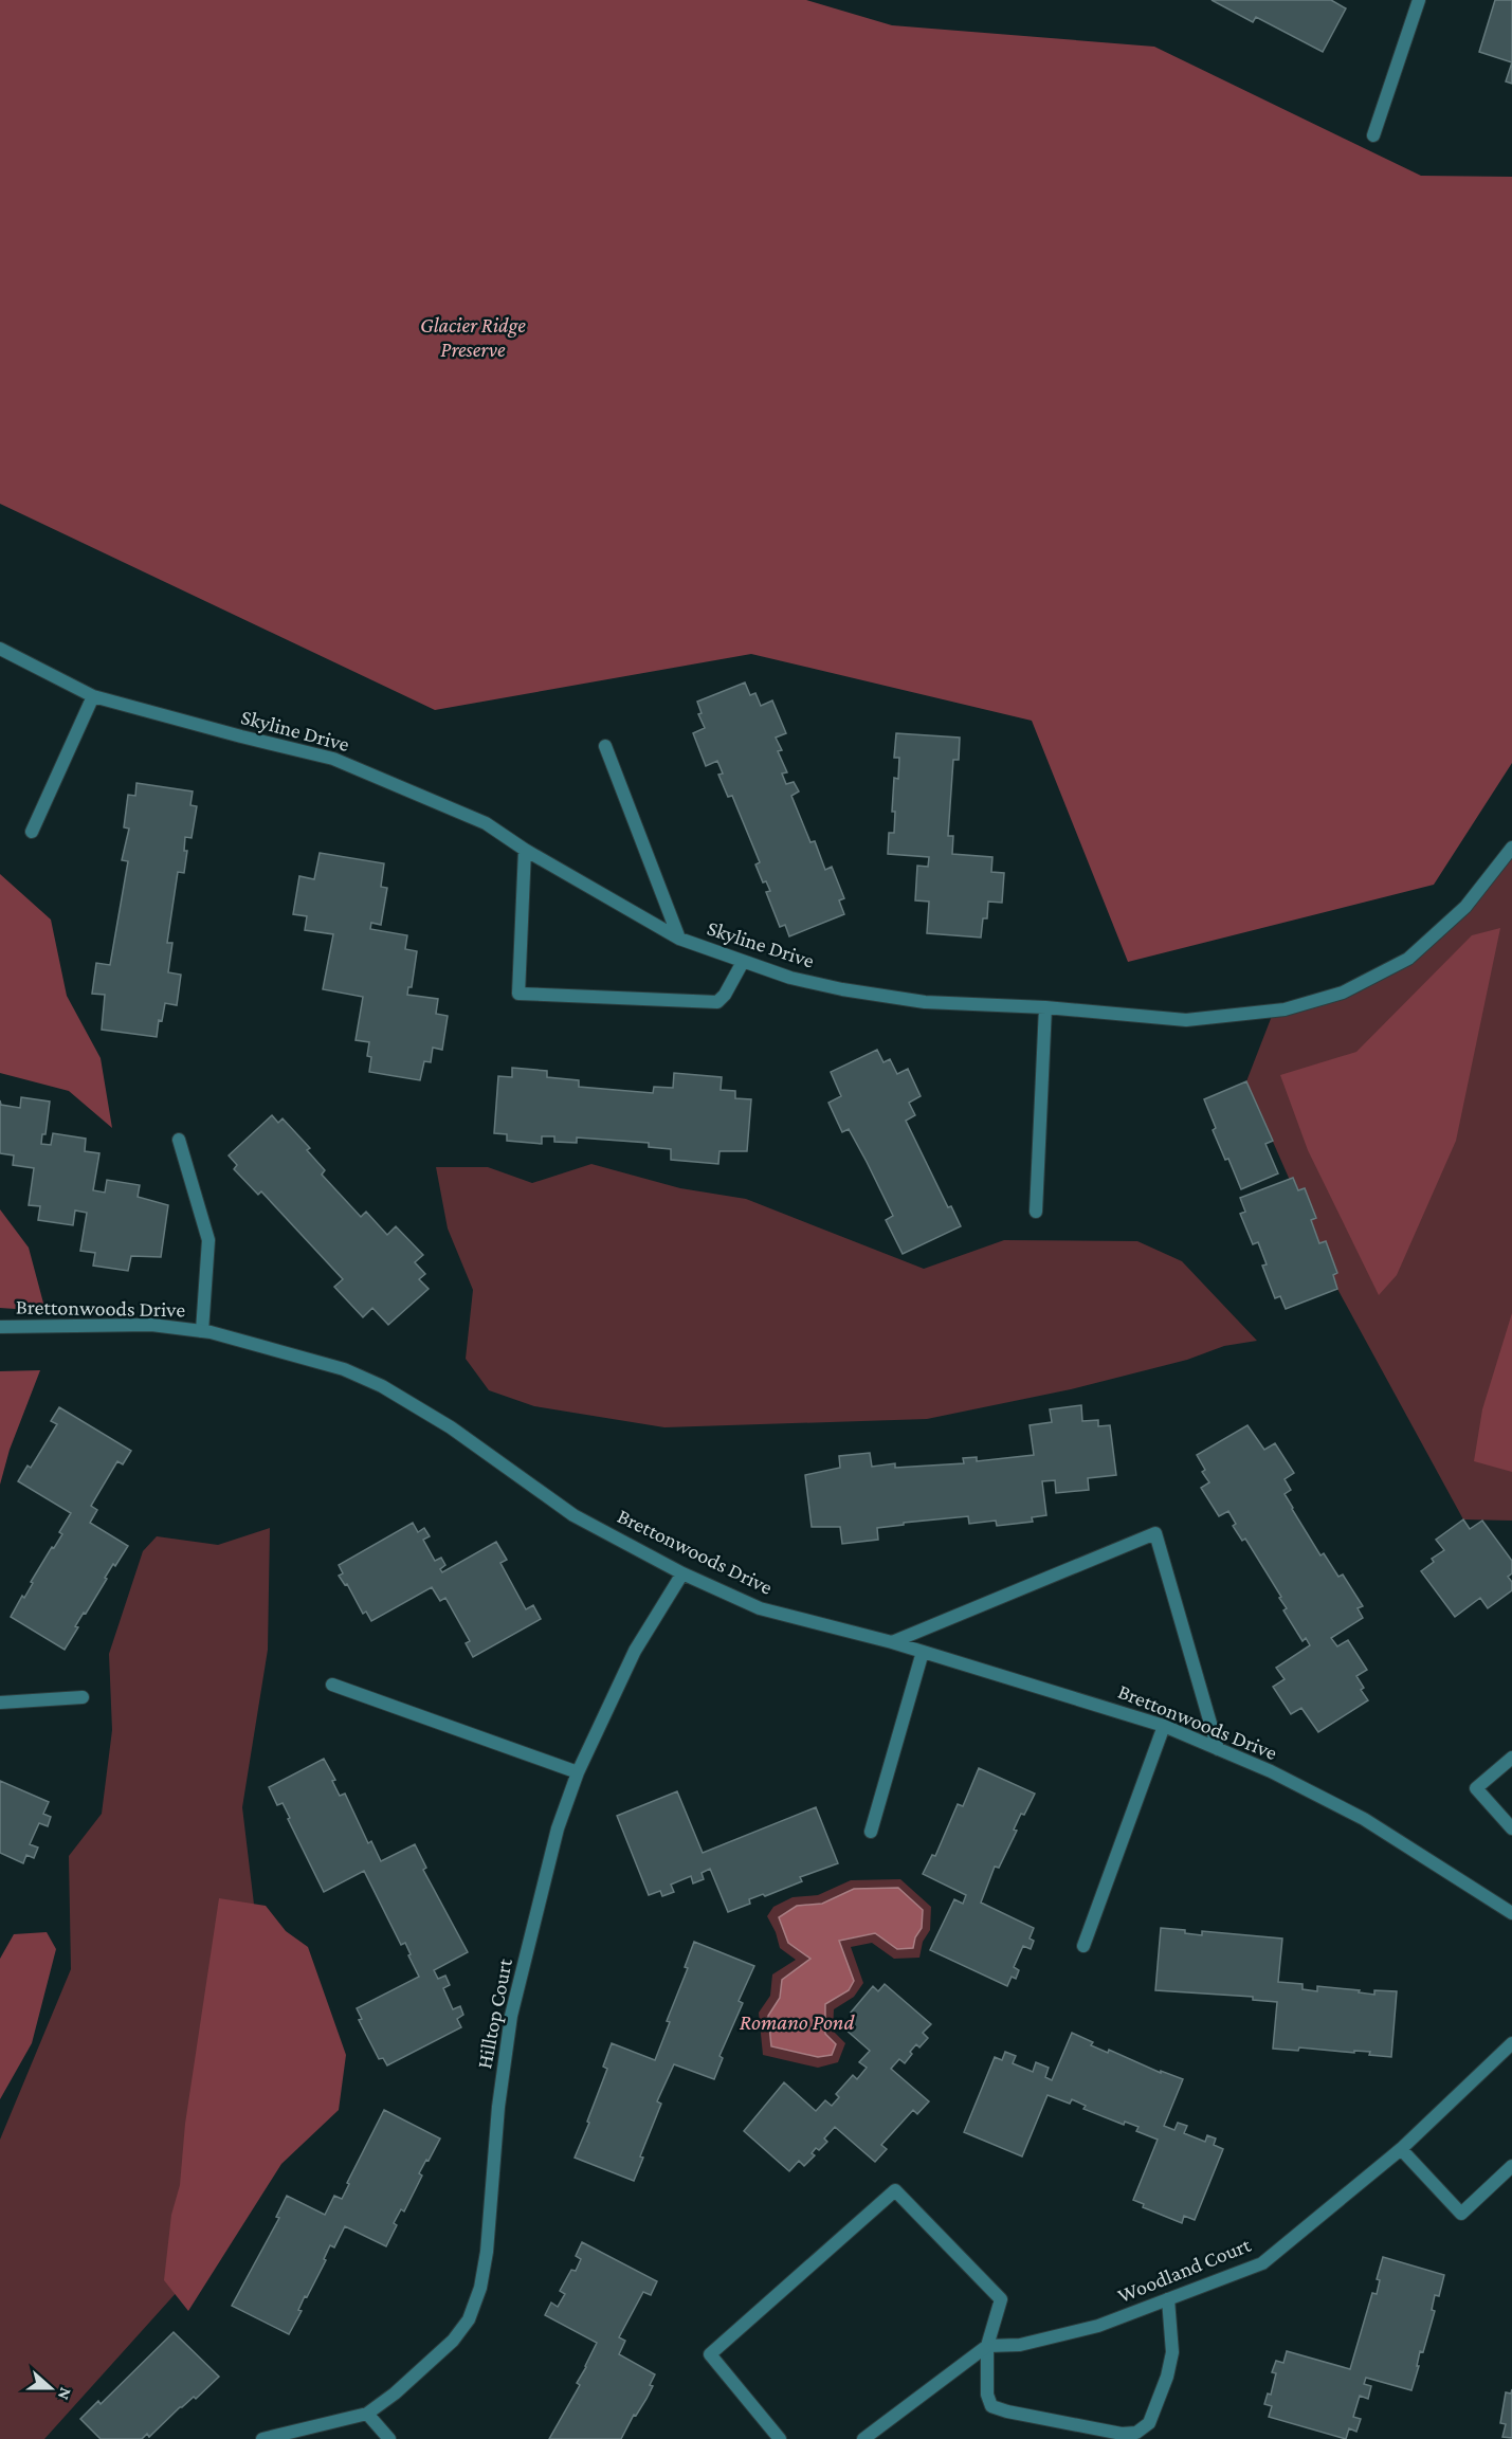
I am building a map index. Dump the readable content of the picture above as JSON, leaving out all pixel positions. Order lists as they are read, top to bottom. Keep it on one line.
{"streets":{"street":["Skyline Drive","Brettonwoods Drive","Hilltop Court","Woodland Court"]},"crossings":[["Brettonwoods Drive","Hilltop Court"]],"water":["Romano Pond"],"parks":["Glacier Ridge Preserve"],"north":"right"}
